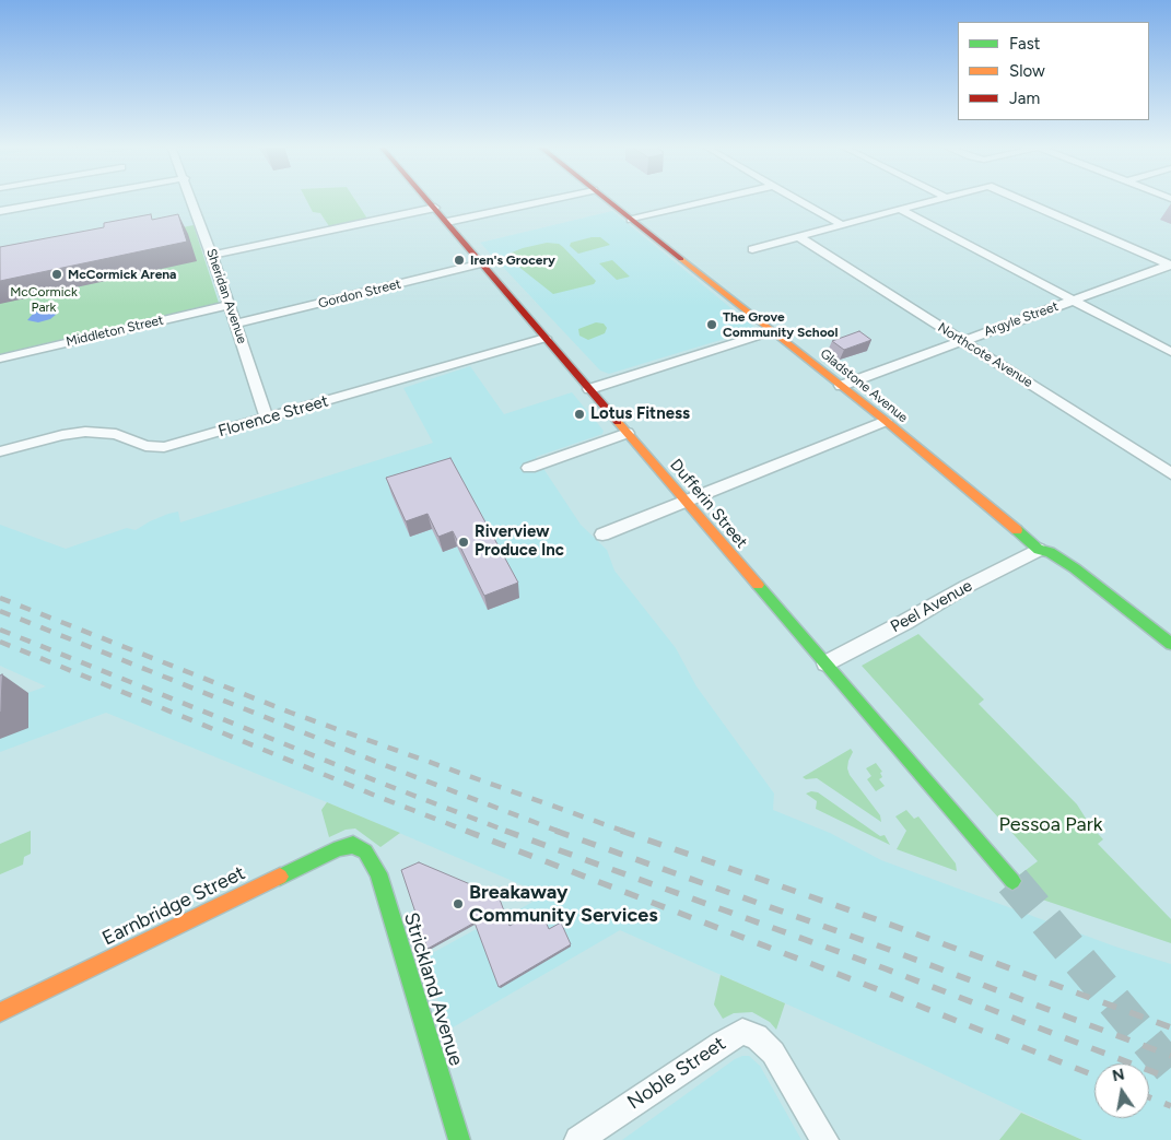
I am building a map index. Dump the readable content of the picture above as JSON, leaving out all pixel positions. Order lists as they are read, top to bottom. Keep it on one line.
{"streets":{"street":["Gordon Street","Sheridan Avenue","Argyle Street","Middleton Street","Northcote Avenue","Gladstone Avenue","Florence Street","Dufferin Street","Peel Avenue","Earnbridge Street","Strickland Avenue","Noble Street"]},"crossings":[["Gordon Street","Sheridan Avenue"],["Gordon Street","Dufferin Street"],["Sheridan Avenue","Middleton Street"],["Sheridan Avenue","Florence Street"],["Argyle Street","Northcote Avenue"],["Argyle Street","Gladstone Avenue"],["Gladstone Avenue","Peel Avenue"],["Florence Street","Dufferin Street"],["Dufferin Street","Peel Avenue"],["Earnbridge Street","Strickland Avenue"]],"parks":["McCormick Park","Pessoa Park"],"places":["Iren's Grocery","McCormick Arena","The Grove Community School","Lotus Fitness","Riverview Produce Inc","Breakaway Community Services"],"legend":["Fast","Slow","Jam"],"north":"top"}
